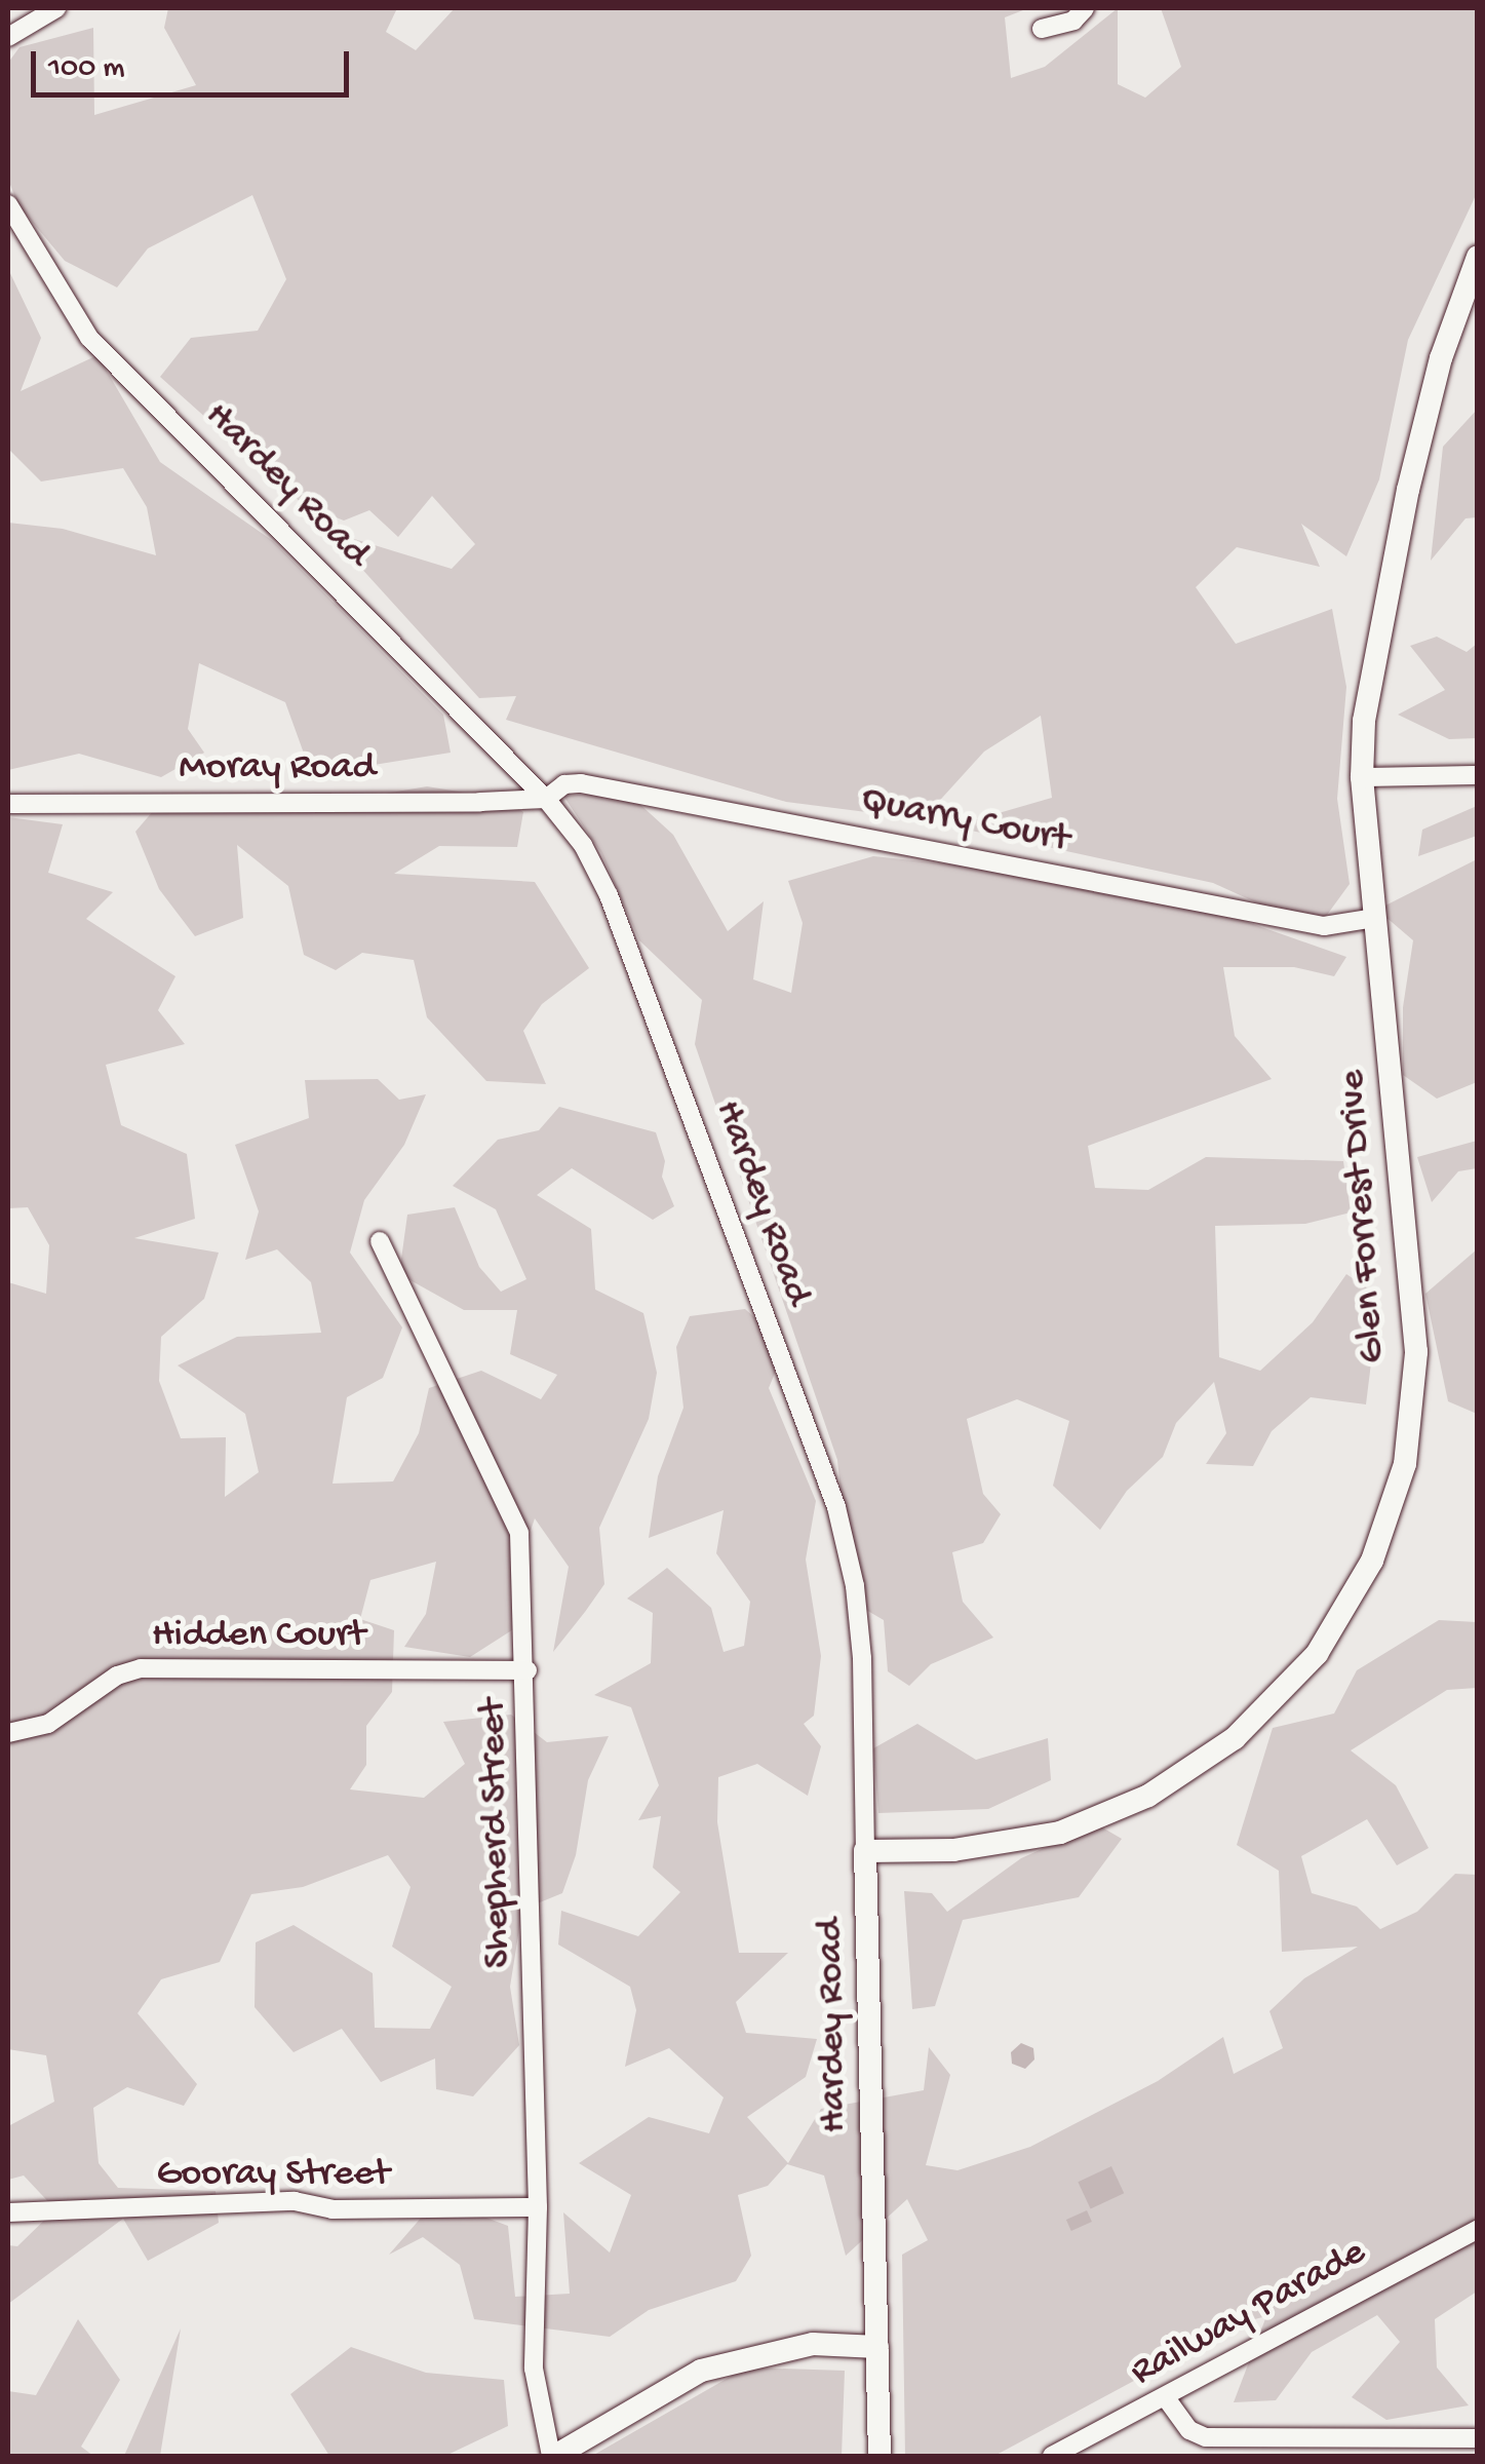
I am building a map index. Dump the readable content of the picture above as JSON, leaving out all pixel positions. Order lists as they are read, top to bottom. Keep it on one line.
{"streets":{"street":["Hardey Road","Moray Road","Quarry Court","Glen Forrest Drive","Hidden Court","Shepherd Street","Gooray Street","Railway Parade"]},"crossings":[["Hardey Road","Moray Road"],["Hardey Road","Quarry Court"],["Hardey Road","Glen Forrest Drive"],["Moray Road","Quarry Court"],["Quarry Court","Glen Forrest Drive"],["Hidden Court","Shepherd Street"],["Shepherd Street","Gooray Street"]],"scale_bar":"100 m"}
